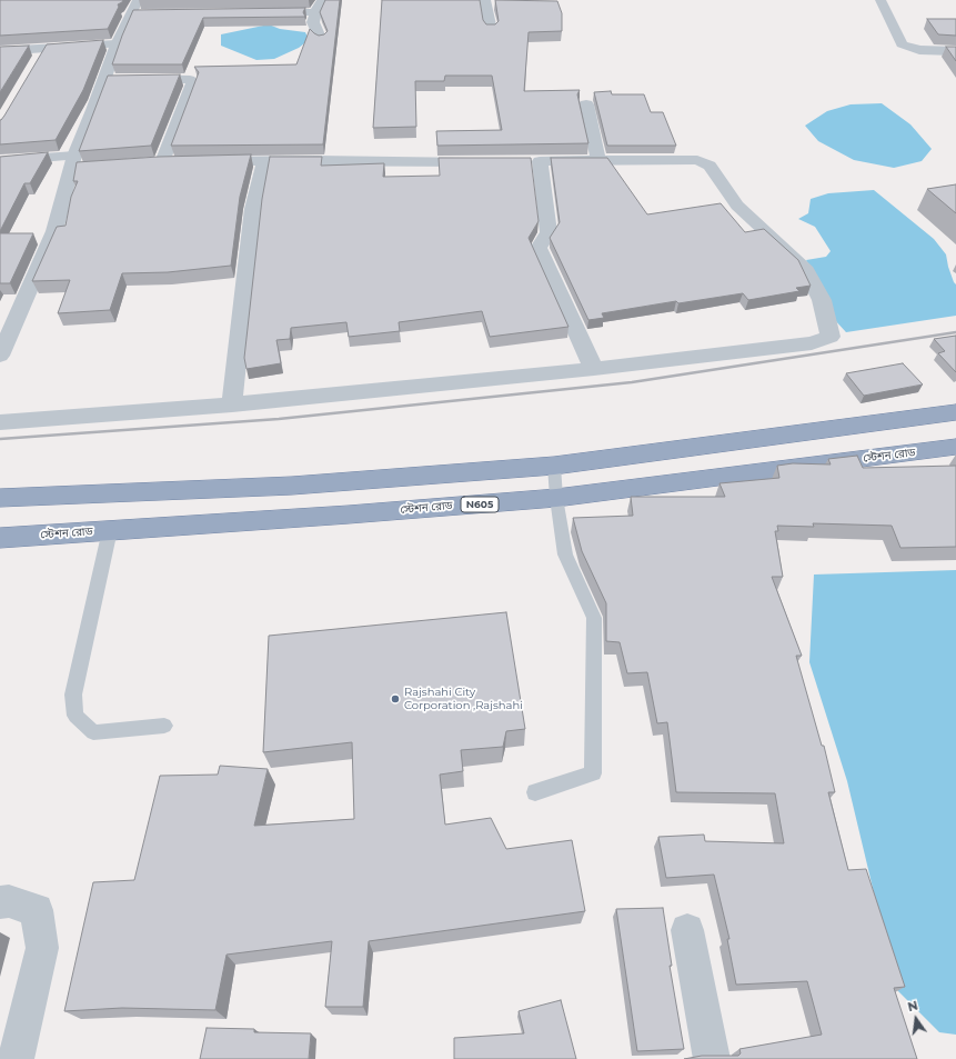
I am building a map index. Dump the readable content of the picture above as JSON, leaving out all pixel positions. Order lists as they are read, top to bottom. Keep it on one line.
{"streets":{"highway":["স্টেশন রোড","N605"]},"places":["Rajshahi City Corporation ,Rajshahi"],"north":"top"}
